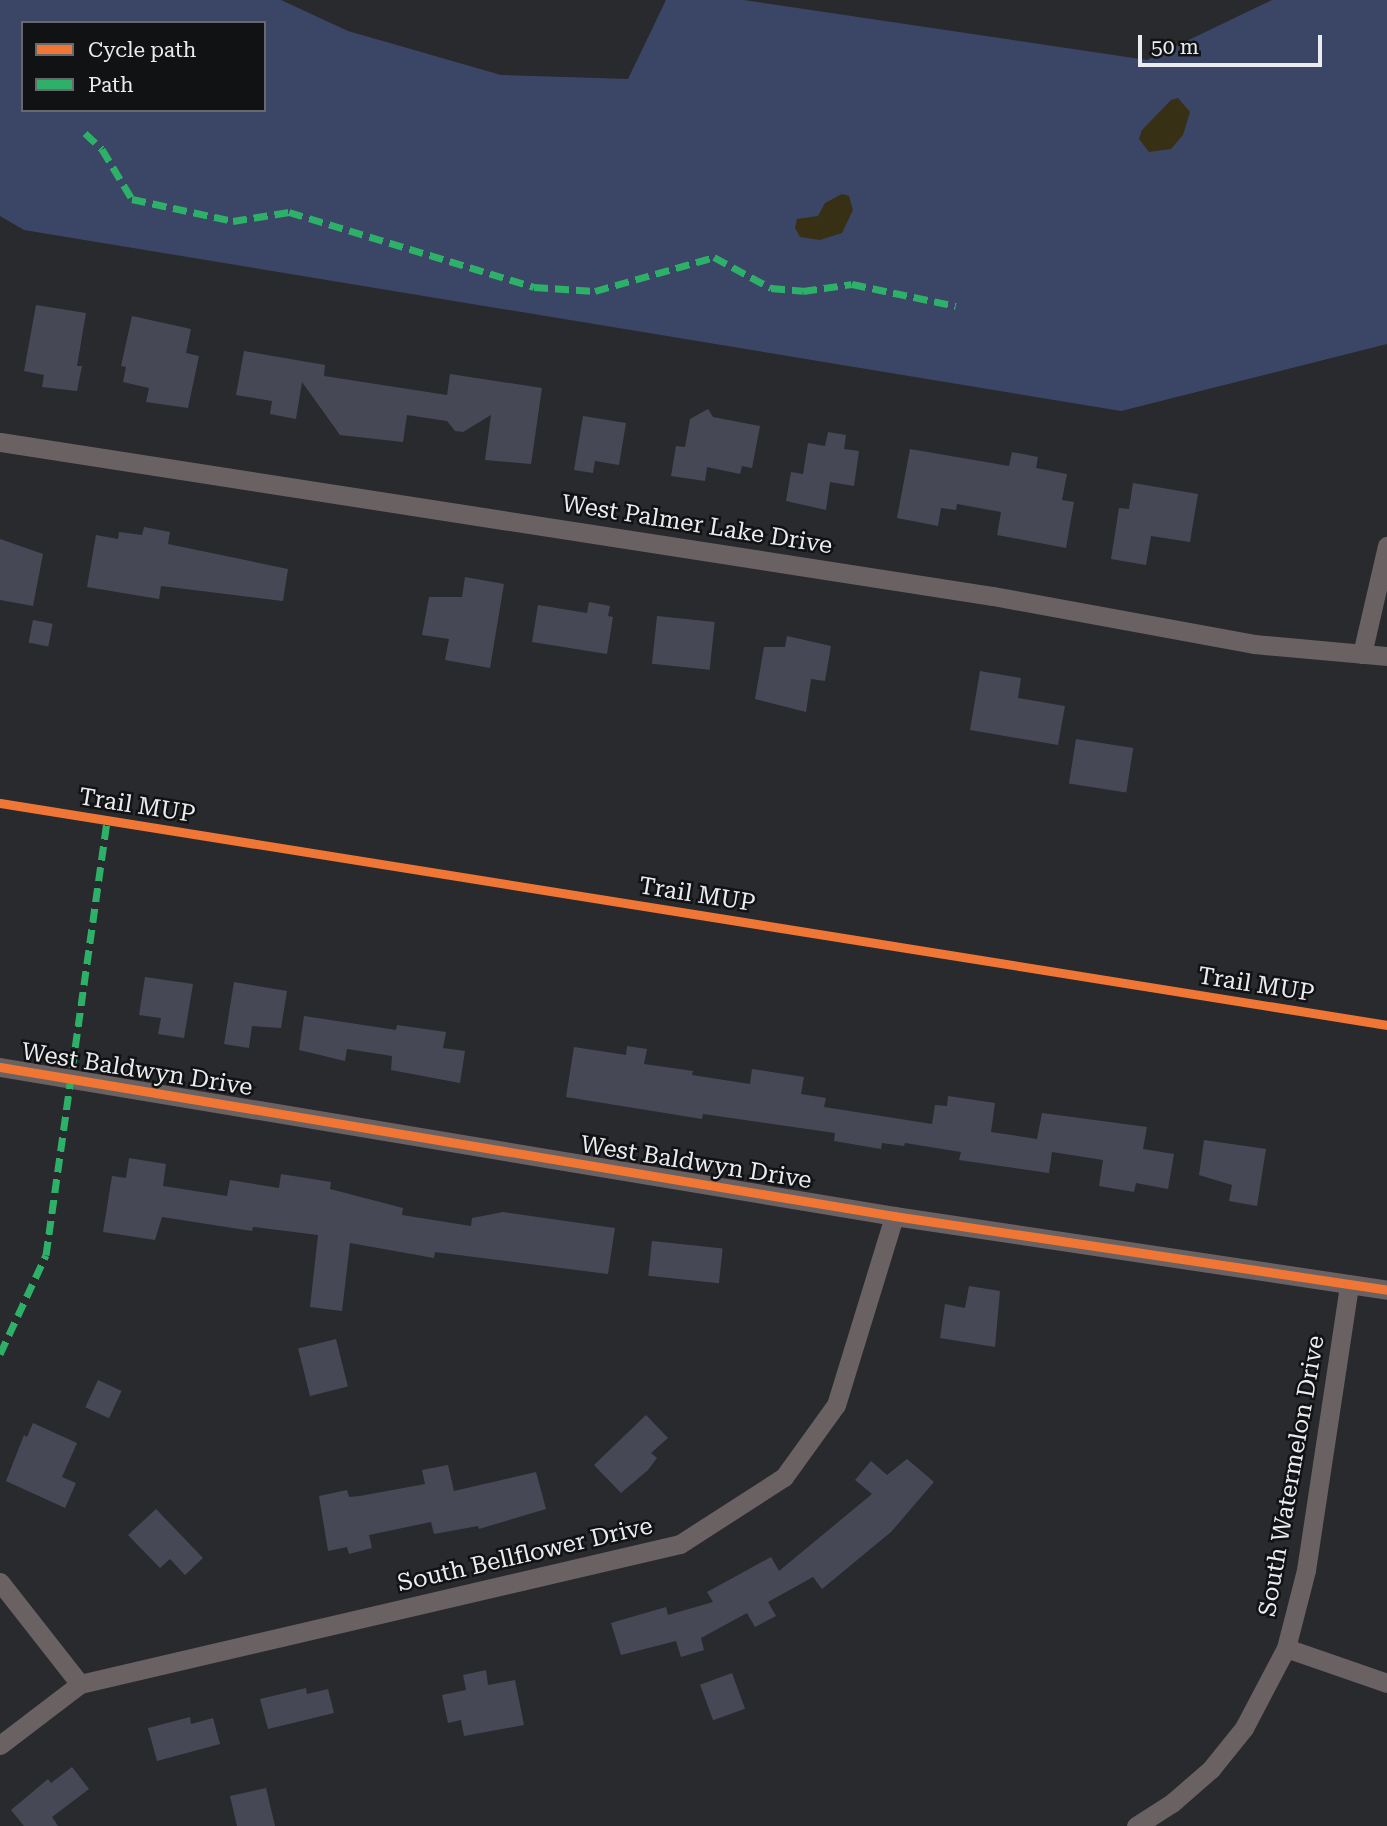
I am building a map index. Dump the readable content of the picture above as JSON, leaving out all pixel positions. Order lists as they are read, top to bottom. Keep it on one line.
{"streets":{"street":["West Palmer Lake Drive","West Baldwyn Drive","South Watermelon Drive","South Bellflower Drive"],"cycle path":["Trail MUP"]},"crossings":[["West Baldwyn Drive","South Watermelon Drive"],["West Baldwyn Drive","South Bellflower Drive"]],"legend":["Cycle path","Path"],"scale_bar":"50 m"}
